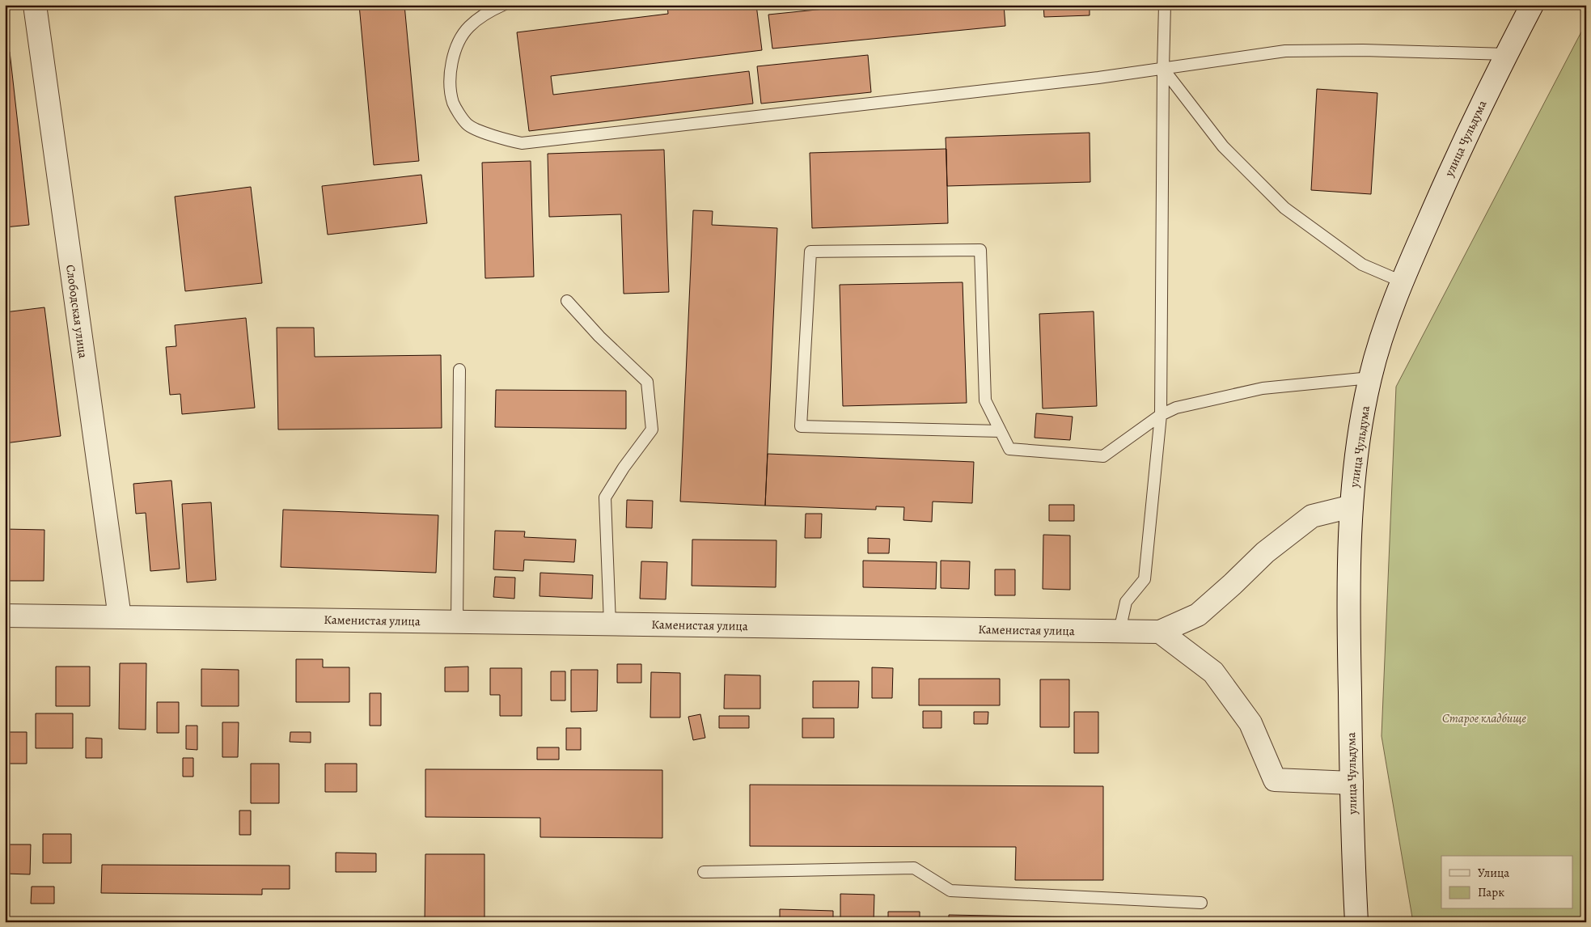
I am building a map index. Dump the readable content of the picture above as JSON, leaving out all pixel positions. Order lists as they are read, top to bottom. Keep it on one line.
{"streets":{"street":["улица Чульдума","Слободская улица","Каменистая улица"]},"crossings":[["улица Чульдума","Каменистая улица"],["Слободская улица","Каменистая улица"]],"parks":["Старое кладбище"],"legend":["Улица","Парк"]}
